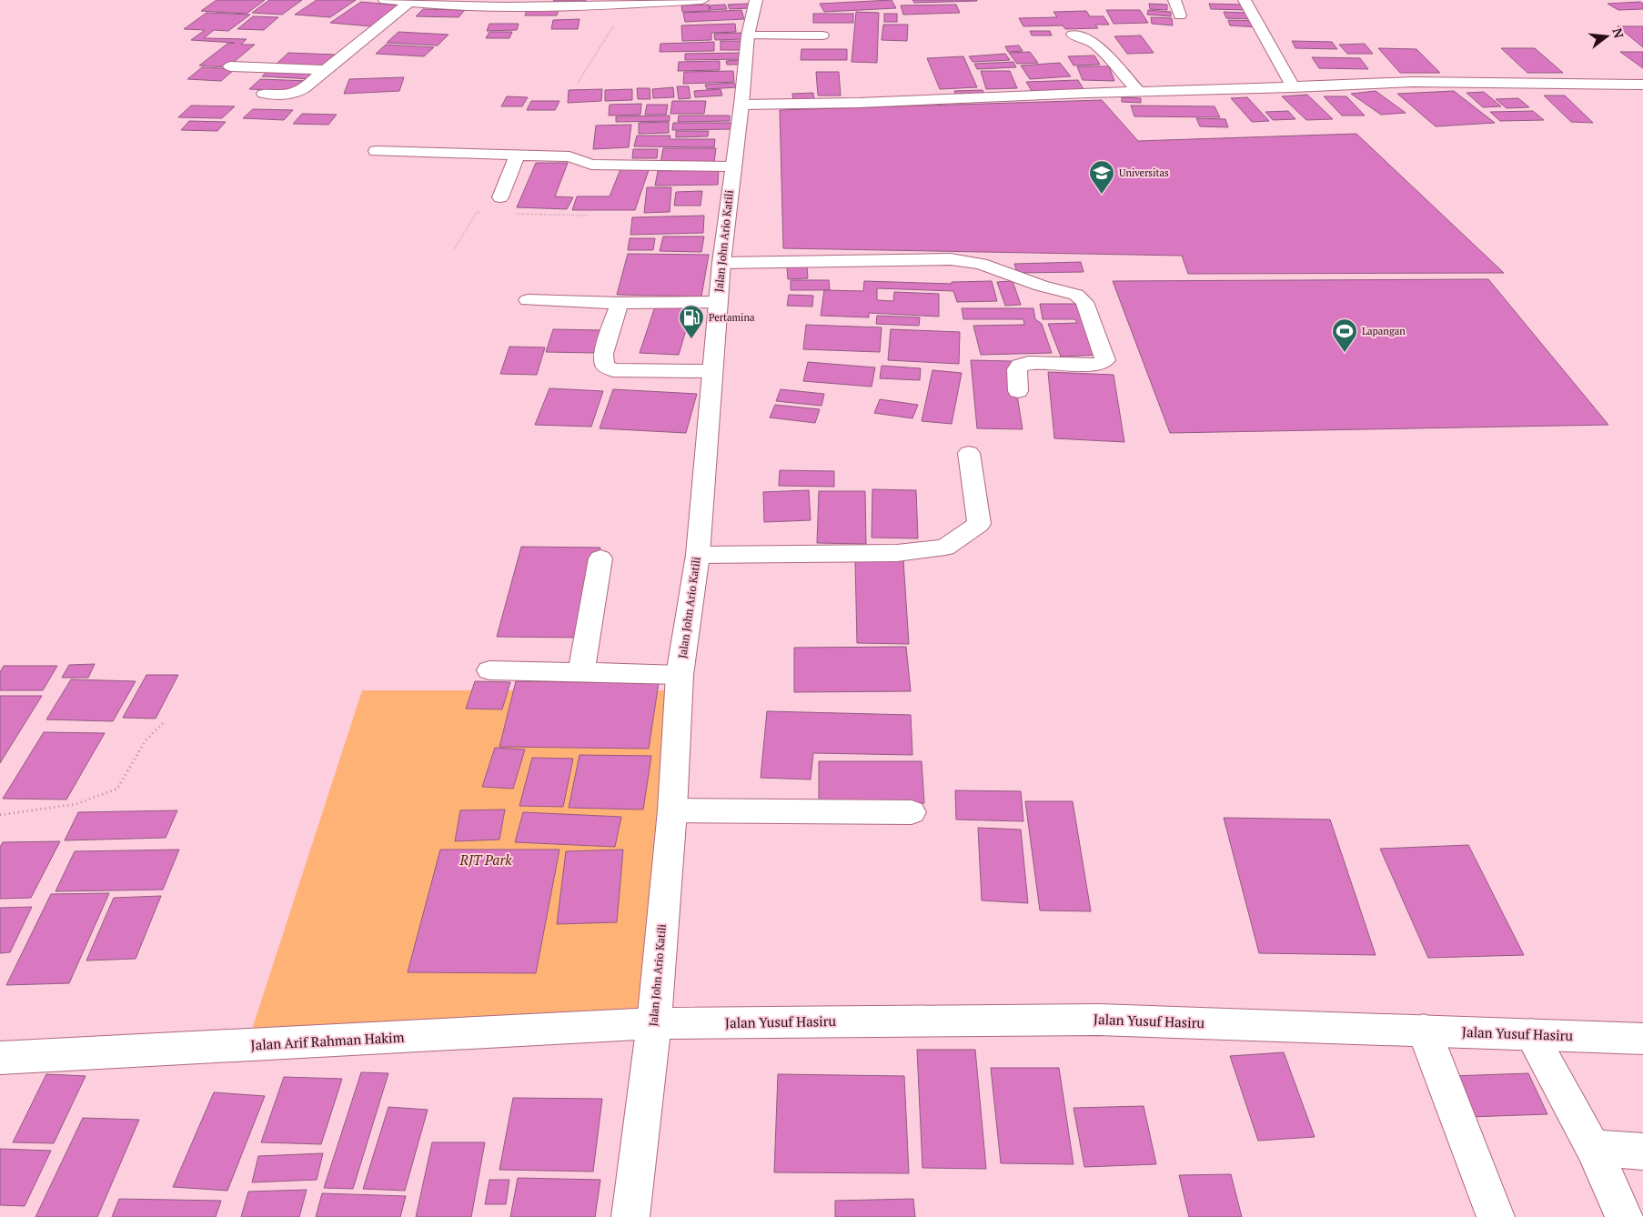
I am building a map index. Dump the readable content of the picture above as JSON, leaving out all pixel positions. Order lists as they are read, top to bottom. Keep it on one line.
{"streets":{"street":["Jalan John Ario Katili","Jalan Yusuf Hasiru","Jalan Arif Rahman Hakim"]},"crossings":[["Jalan John Ario Katili","Jalan Yusuf Hasiru"],["Jalan John Ario Katili","Jalan Arif Rahman Hakim"],["Jalan Yusuf Hasiru","Jalan Arif Rahman Hakim"]],"parks":["RJT Park"],"places":{"school or university":["Universitas"],"fuel station":["Pertamina"],"sports":["Lapangan"]},"north":"right"}
